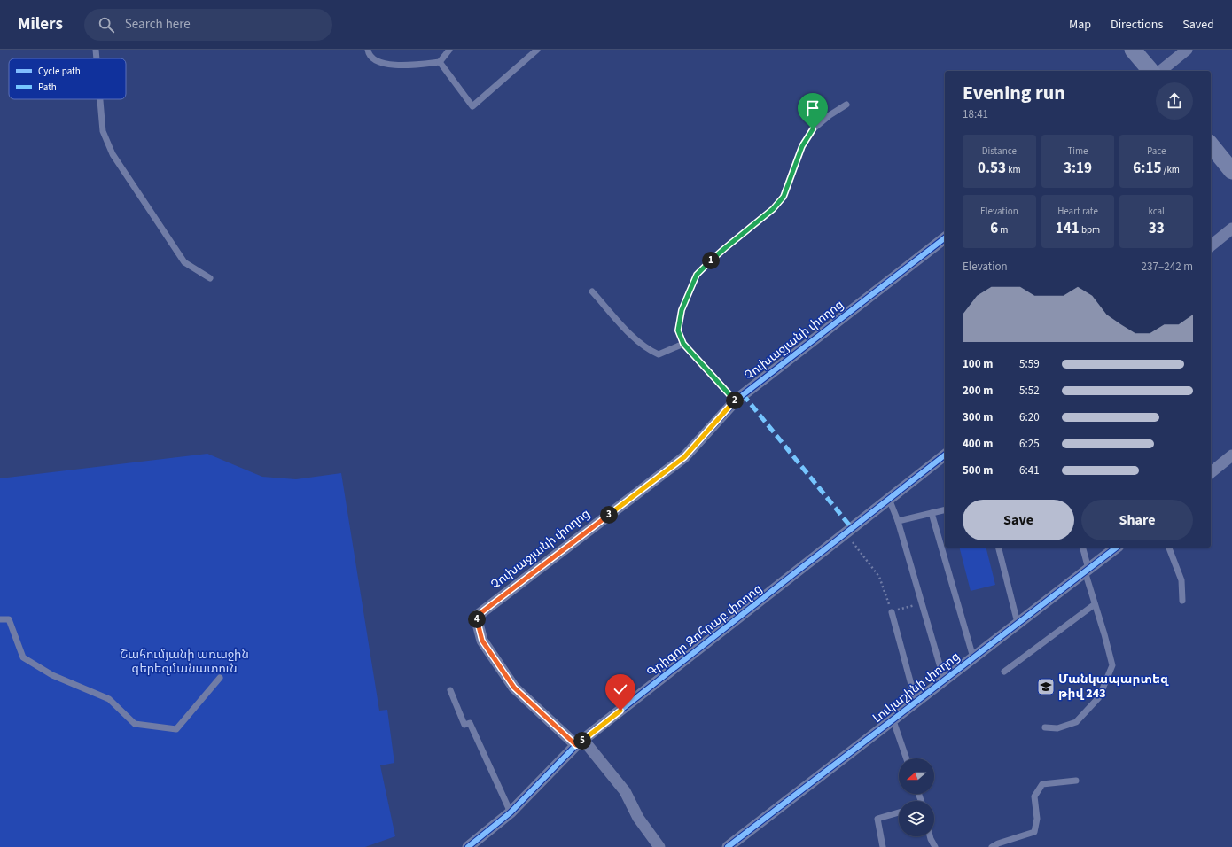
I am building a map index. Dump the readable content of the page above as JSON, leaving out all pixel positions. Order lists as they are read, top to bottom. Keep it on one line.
{"streets":{"street":["Չուխաջյանի փողոց","Գրիգոր Զոհրաբ փողոց","Լուկաշինի փողոց"]},"crossings":[["Չուխաջյանի փողոց","Գրիգոր Զոհրաբ փողոց"]],"parks":["Շահումյանի առաջին գերեզմանատուն"],"places":{"school or university":["Մանկապարտեզ թիվ 243"]},"legend":["Cycle path","Path"],"north":"left","page":{"header":"Milers","search":"Search here","nav":["Map","Directions","Saved"],"heading":["Evening run","18:41"],"stats":[["Distance","0.53 km"],["Time","3:19"],["Pace","6:15 /km"],["Elevation","6 m"],["Heart rate","141 bpm"],["kcal","33"]],"pins":["1","2","3","4","5"],"chart":["Elevation","237–242 m"],"list":[{"name":"100 m","note":"5:59"},{"name":"200 m","note":"5:52"},{"name":"300 m","note":"6:20"},{"name":"400 m","note":"6:25"},{"name":"500 m","note":"6:41"}],"buttons":["Save","Share"]}}
